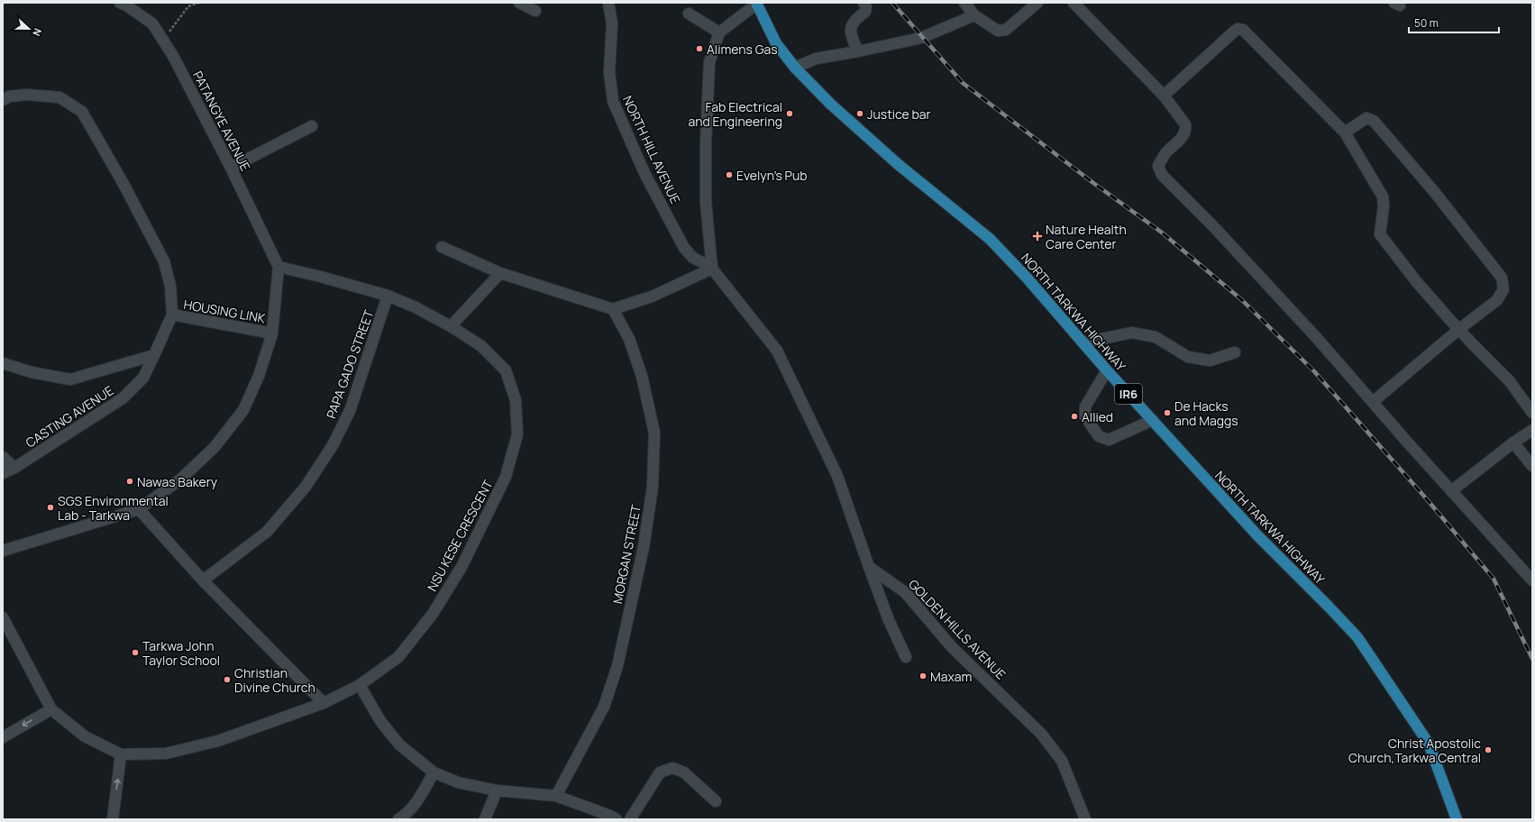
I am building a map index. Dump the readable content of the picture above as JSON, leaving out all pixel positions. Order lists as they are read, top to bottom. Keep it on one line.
{"streets":{"main road":["NORTH TARKWA HIGHWAY","IR6"],"street":["PATANGYE AVENUE","NORTH HILL AVENUE","HOUSING LINK","PAPA GADO STREET","CASTING AVENUE","NSU KESE CRESCENT","MORGAN STREET","GOLDEN HILLS AVENUE"]},"crossings":[["PATANGYE AVENUE","NSU KESE CRESCENT"],["HOUSING LINK","CASTING AVENUE"],["PAPA GADO STREET","NSU KESE CRESCENT"]],"places":{"other":["Alimens Gas","Fab Electrical and Engineering","Justice bar","Evelyn's Pub","De Hacks and Maggs","Allied","Nawas Bakery","SGS Environmental Lab - Tarkwa","Tarkwa John Taylor School","Maxam","Christian Divine Church","Christ Apostolic Church,Tarkwa Central"],"health":["Nature Health Care Center"]},"scale_bar":"50 m","north":"right"}
